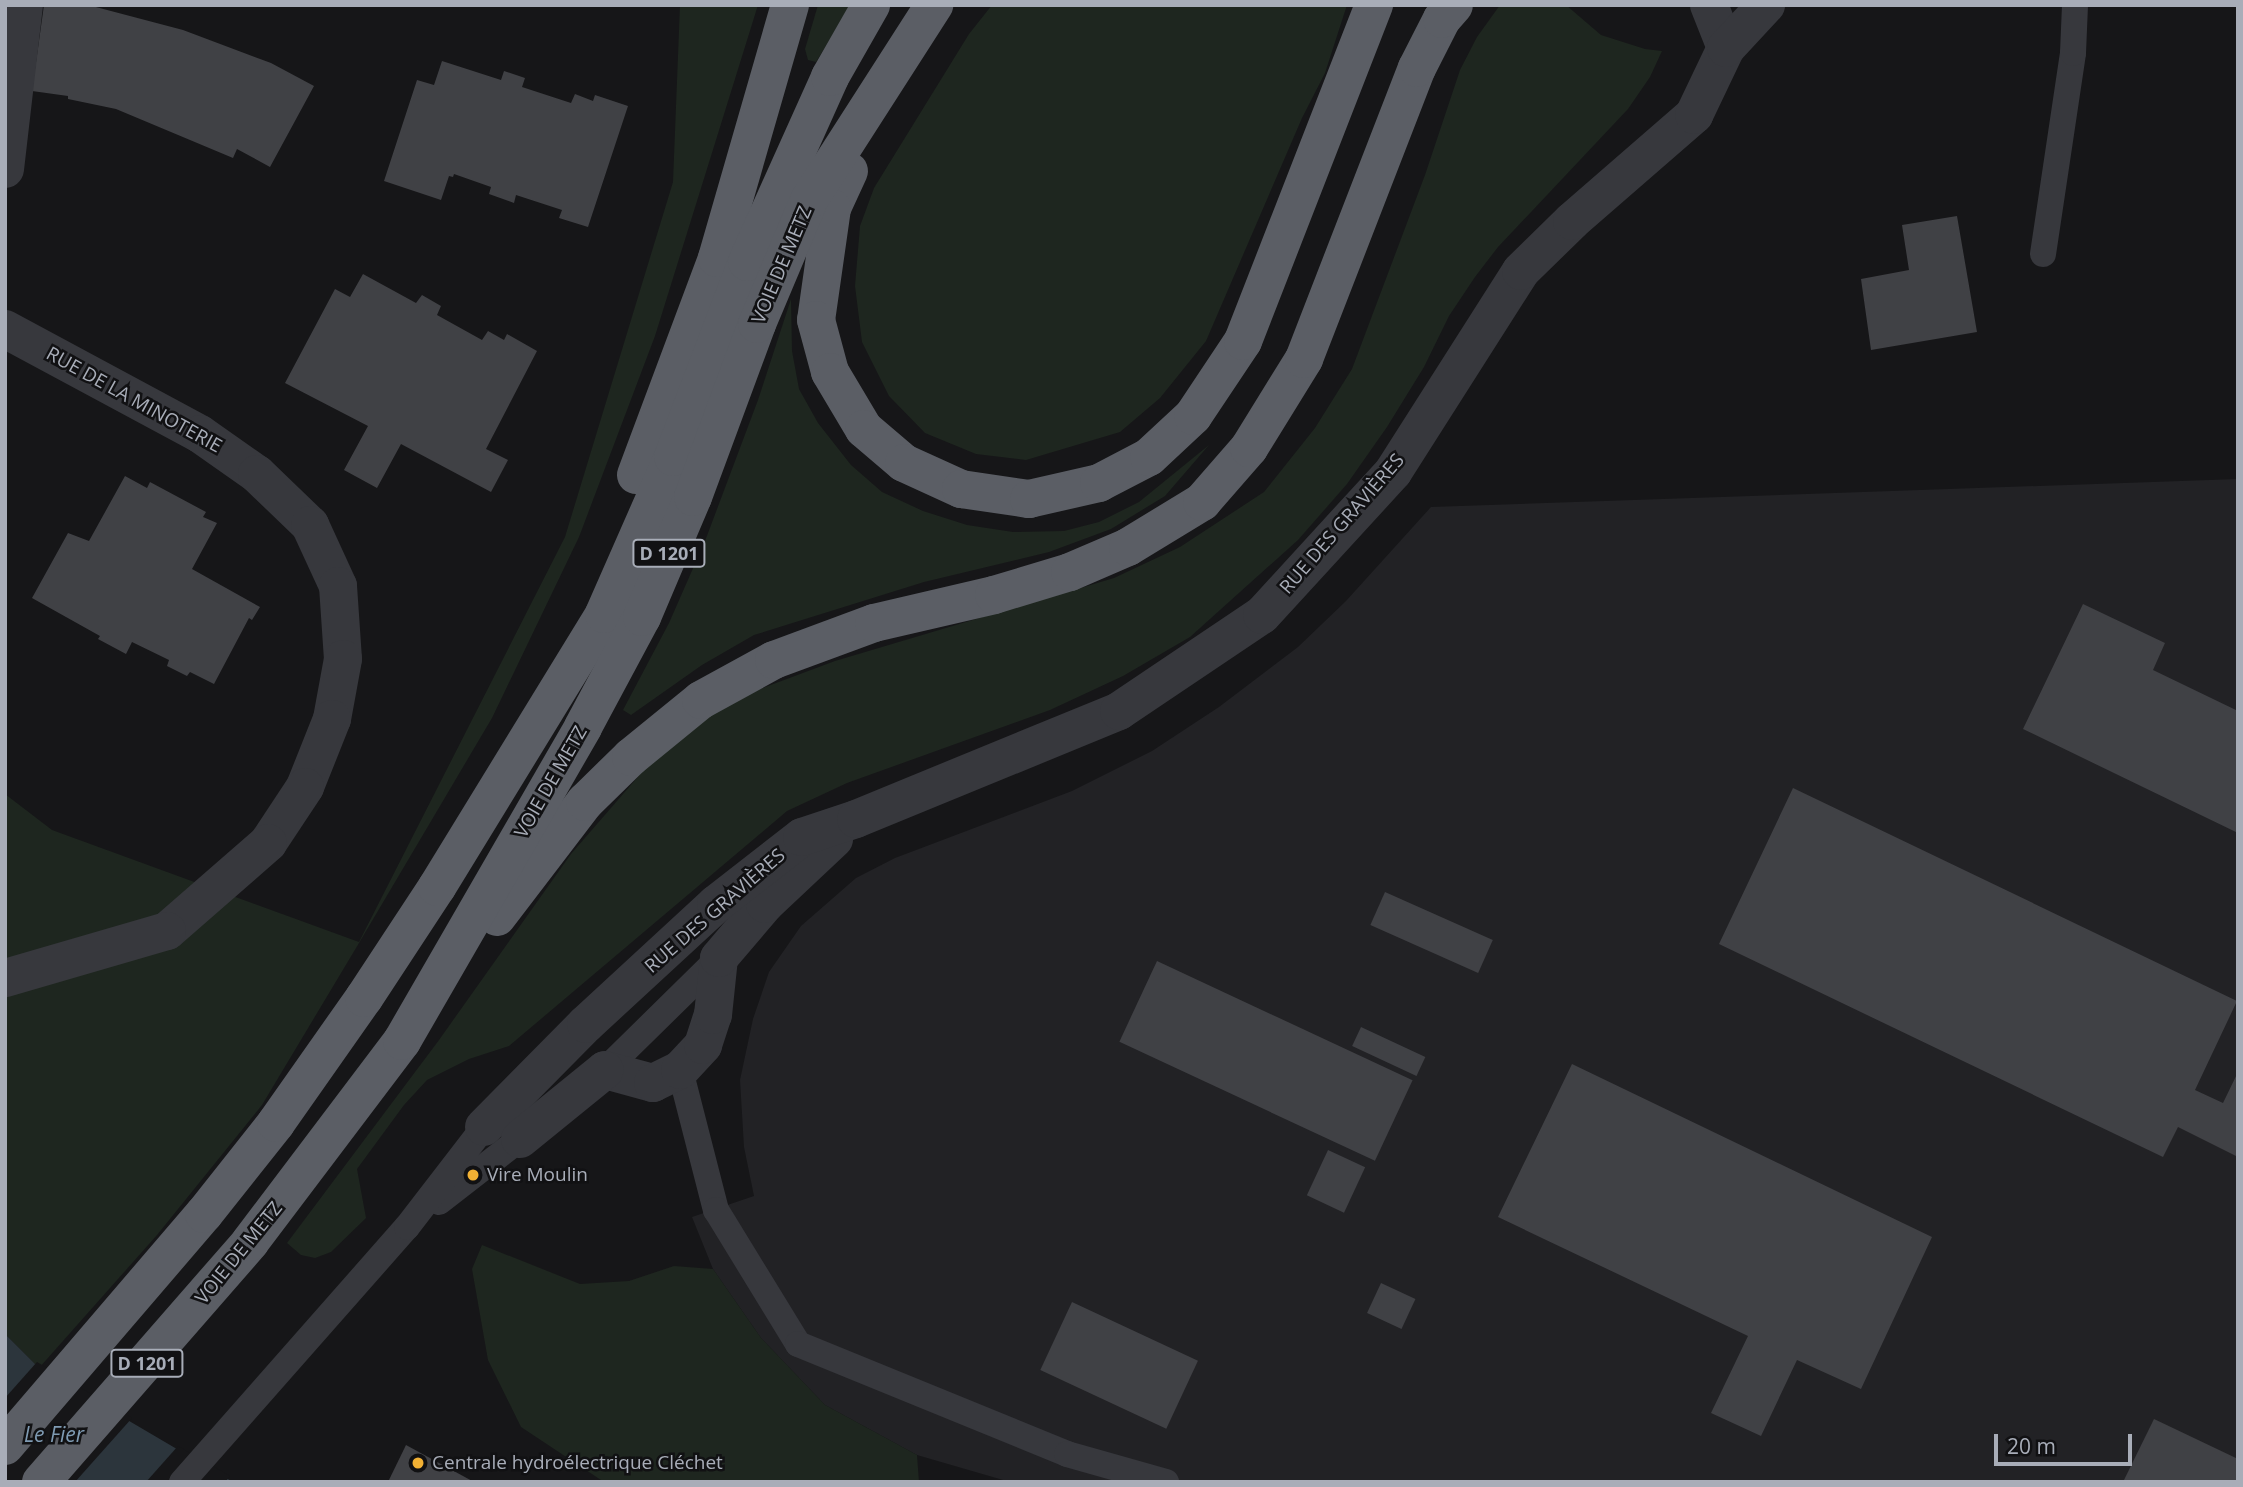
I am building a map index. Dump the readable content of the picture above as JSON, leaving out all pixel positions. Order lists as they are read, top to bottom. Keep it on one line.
{"streets":{"highway":["VOIE DE METZ","D 1201"],"street":["RUE DE LA MINOTERIE","RUE DES GRAVIÈRES"]},"water":["Le Fier"],"places":["Vire Moulin","Centrale hydroélectrique Cléchet"],"scale_bar":"20 m"}
